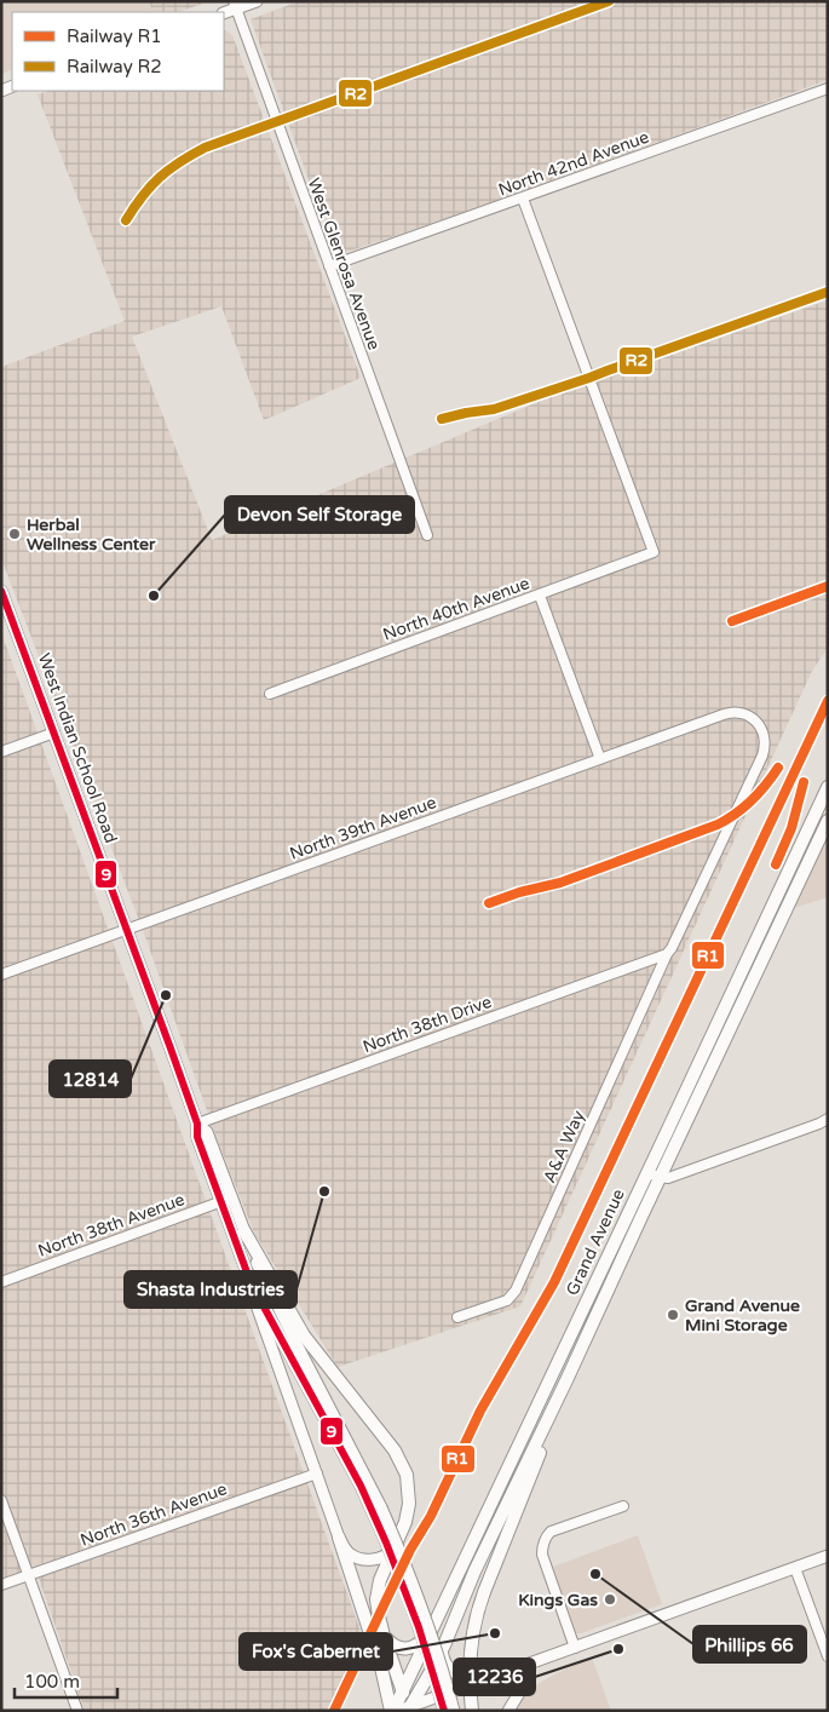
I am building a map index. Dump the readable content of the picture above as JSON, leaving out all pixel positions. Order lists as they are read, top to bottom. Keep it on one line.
{"streets":{"highway":["Grand Avenue"],"main road":["West Indian School Road"],"street":["North 42nd Avenue","West Glenrosa Avenue","North 40th Avenue","North 39th Avenue","North 38th Drive","A&A Way","North 38th Avenue","North 36th Avenue"]},"crossings":[["North 42nd Avenue","West Glenrosa Avenue"],["North 42nd Avenue","North 40th Avenue"],["West Indian School Road","North 39th Avenue"],["West Indian School Road","North 38th Drive"],["West Indian School Road","North 38th Avenue"],["North 39th Avenue","A&A Way"],["North 38th Drive","A&A Way"]],"places":["Herbal Wellness Center","Devon Self Storage","12814","Shasta Industries","Grand Avenue Mini Storage","Phillips 66","Kings Gas","Fox's Cabernet","12236"],"lines":["rail line R2","rail line R1","transit line 9"],"legend":["Railway R1","Railway R2"],"scale_bar":"100 m"}
